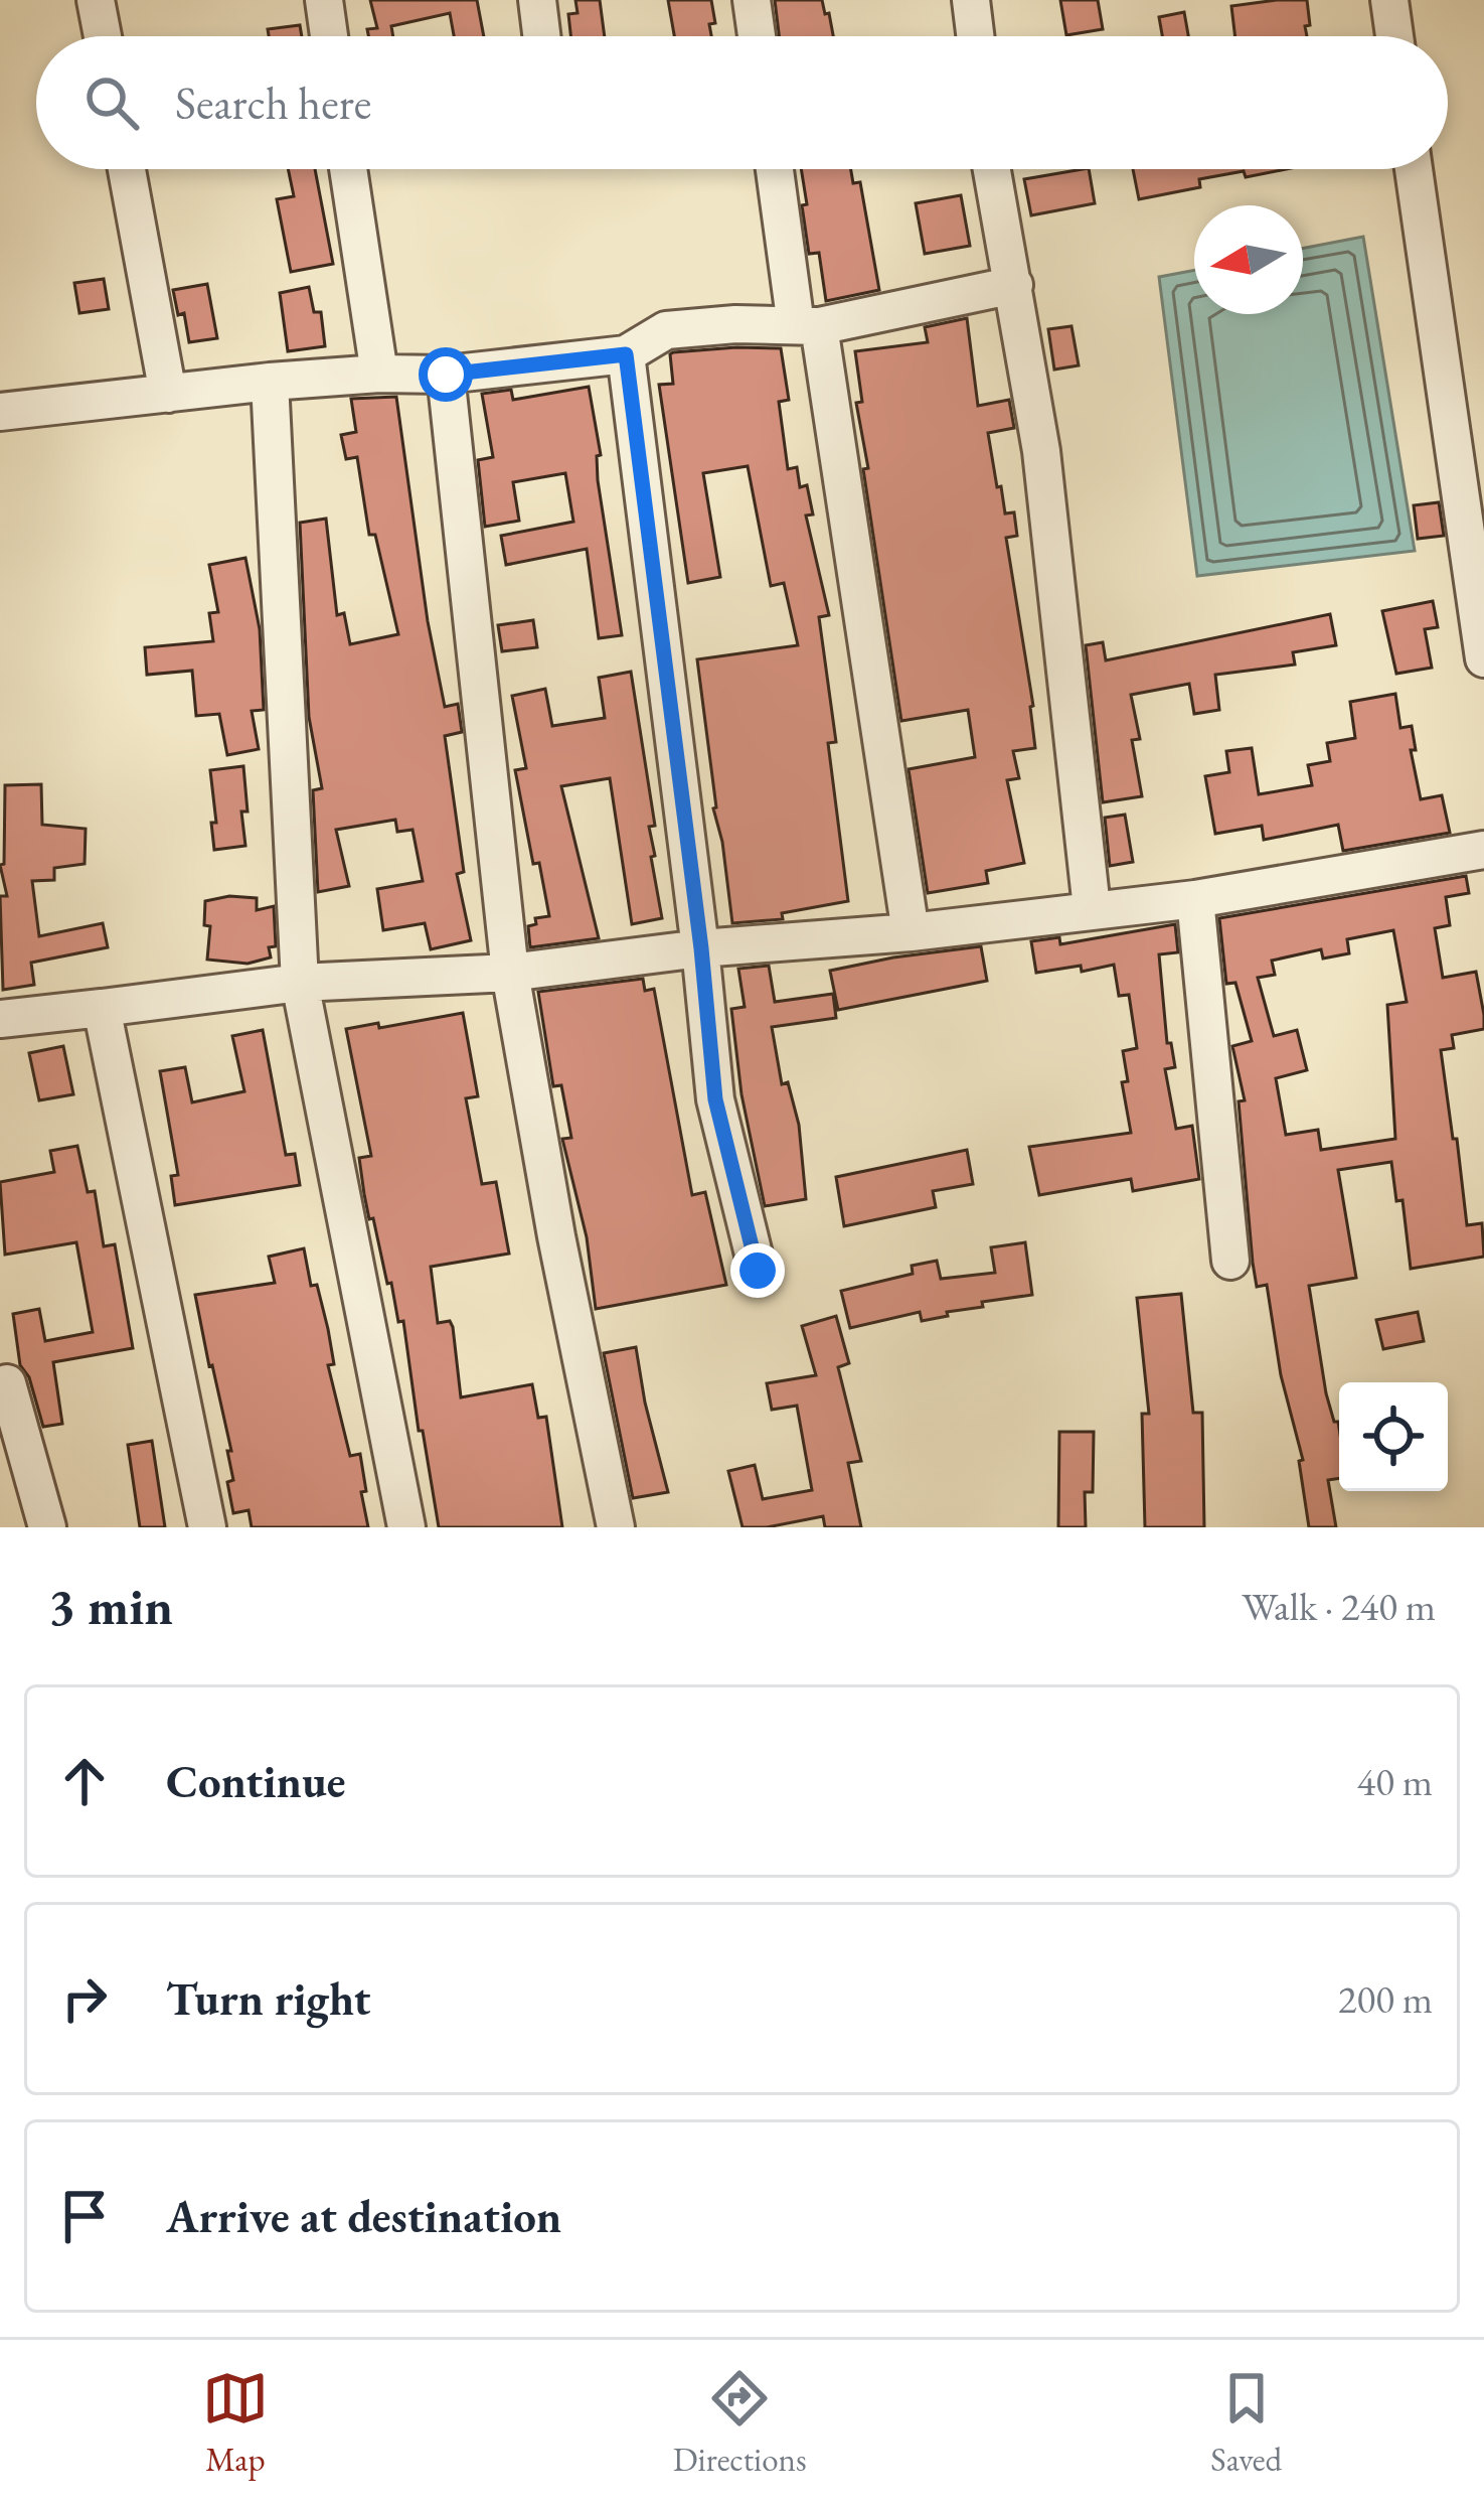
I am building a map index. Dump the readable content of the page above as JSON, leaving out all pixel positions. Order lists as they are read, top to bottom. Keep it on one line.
{"north":"left","page":{"search":"Search here","heading":["3 min","Walk · 240 m"],"list":[["Continue","40 m"],["Turn right","200 m"],"Arrive at destination"],"nav":["Map","Directions","Saved"]}}
